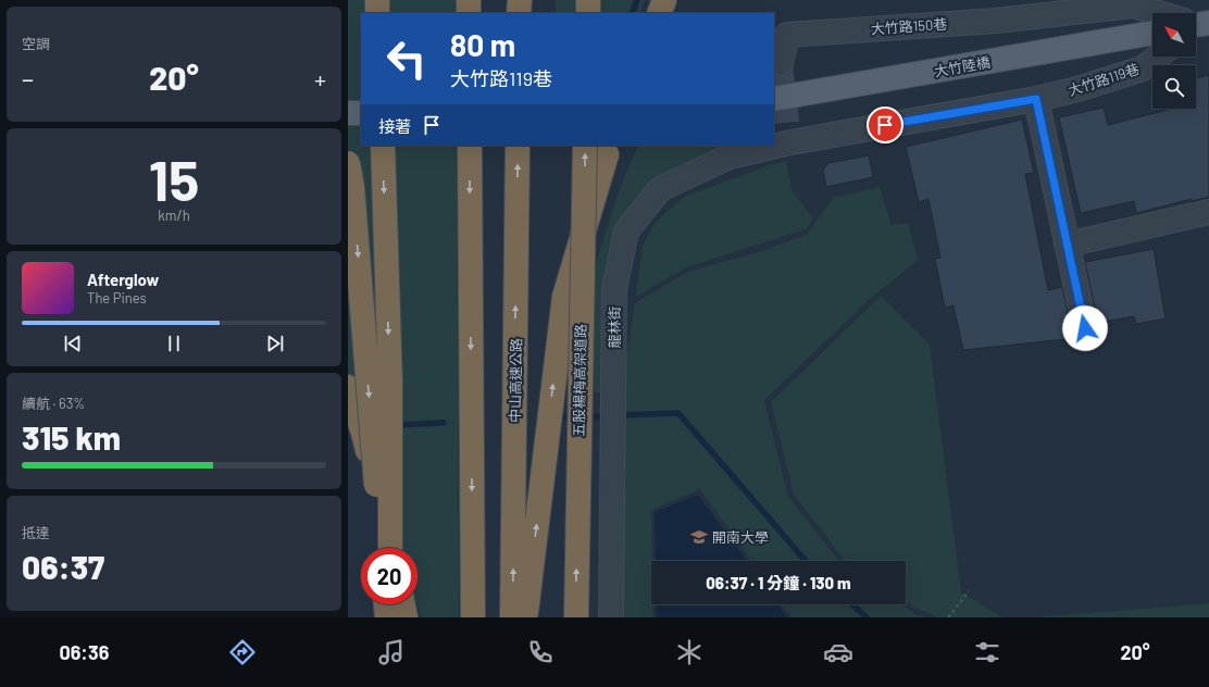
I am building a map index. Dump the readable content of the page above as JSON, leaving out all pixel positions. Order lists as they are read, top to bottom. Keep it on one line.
{"streets":{"highway":["中山高速公路","五股楊梅高架道路"],"main road":["大竹陸橋"],"street":["大竹路150巷","大竹路119巷","龍林街"]},"crossings":[["大竹路119巷","龍林街"]],"places":{"school or university":["開南大學"]},"north":"top left","page":{"tile":["空調",["15","km/h"],["續航 · 63%","315 km"],["抵達","06:37"]],"turn":["80 m","大竹路119巷"],"heat":["−","20°","+"],"then":"接著","song":["Afterglow","The Pines"],"limit":"20","trip":"06:37 · 1 分鐘 · 130 m","tabs":["06:36","20°"]}}
